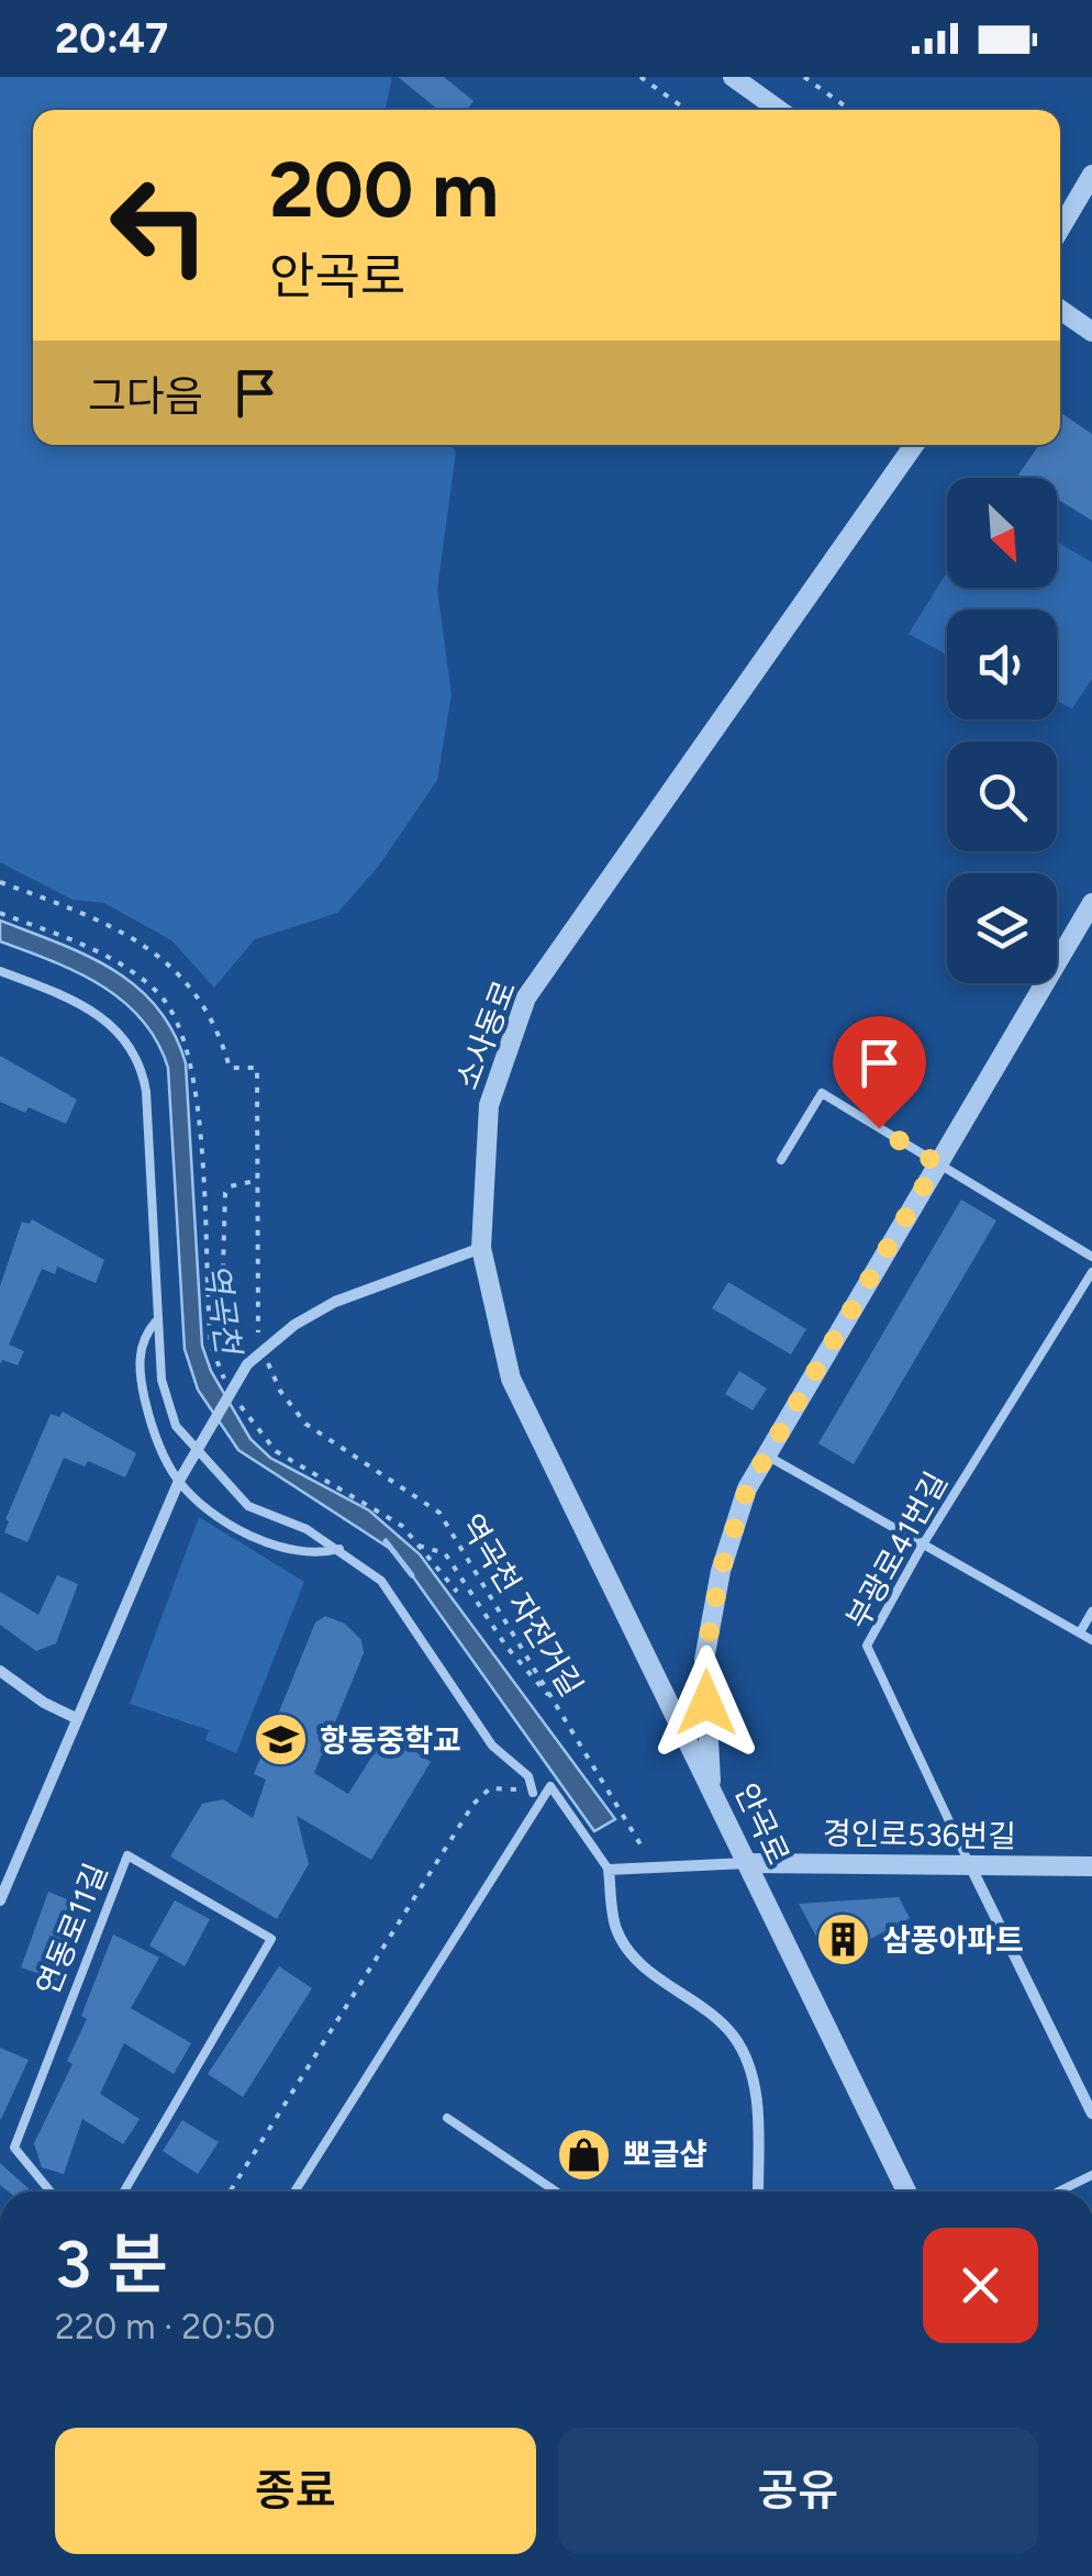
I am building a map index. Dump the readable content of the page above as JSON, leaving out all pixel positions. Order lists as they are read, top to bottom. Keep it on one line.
{"streets":{"street":["소사동로","안곡로","경인로536번길"],"lane":["부광로41번길","연동로11길"],"path":["역곡천 자전거길"]},"crossings":[["소사동로","안곡로"],["부광로41번길","경인로536번길"],["안곡로","경인로536번길"]],"water":["역곡천"],"places":{"school or university":["항동중학교"],"building":["삼풍아파트"],"shop":["뽀글샵"]},"north":"bottom right","page":{"status":"20:47","turn":["200 m","안곡로"],"then":"그다음","heading":["3 분","220 m · 20:50"],"buttons":["종료","공유"]}}
